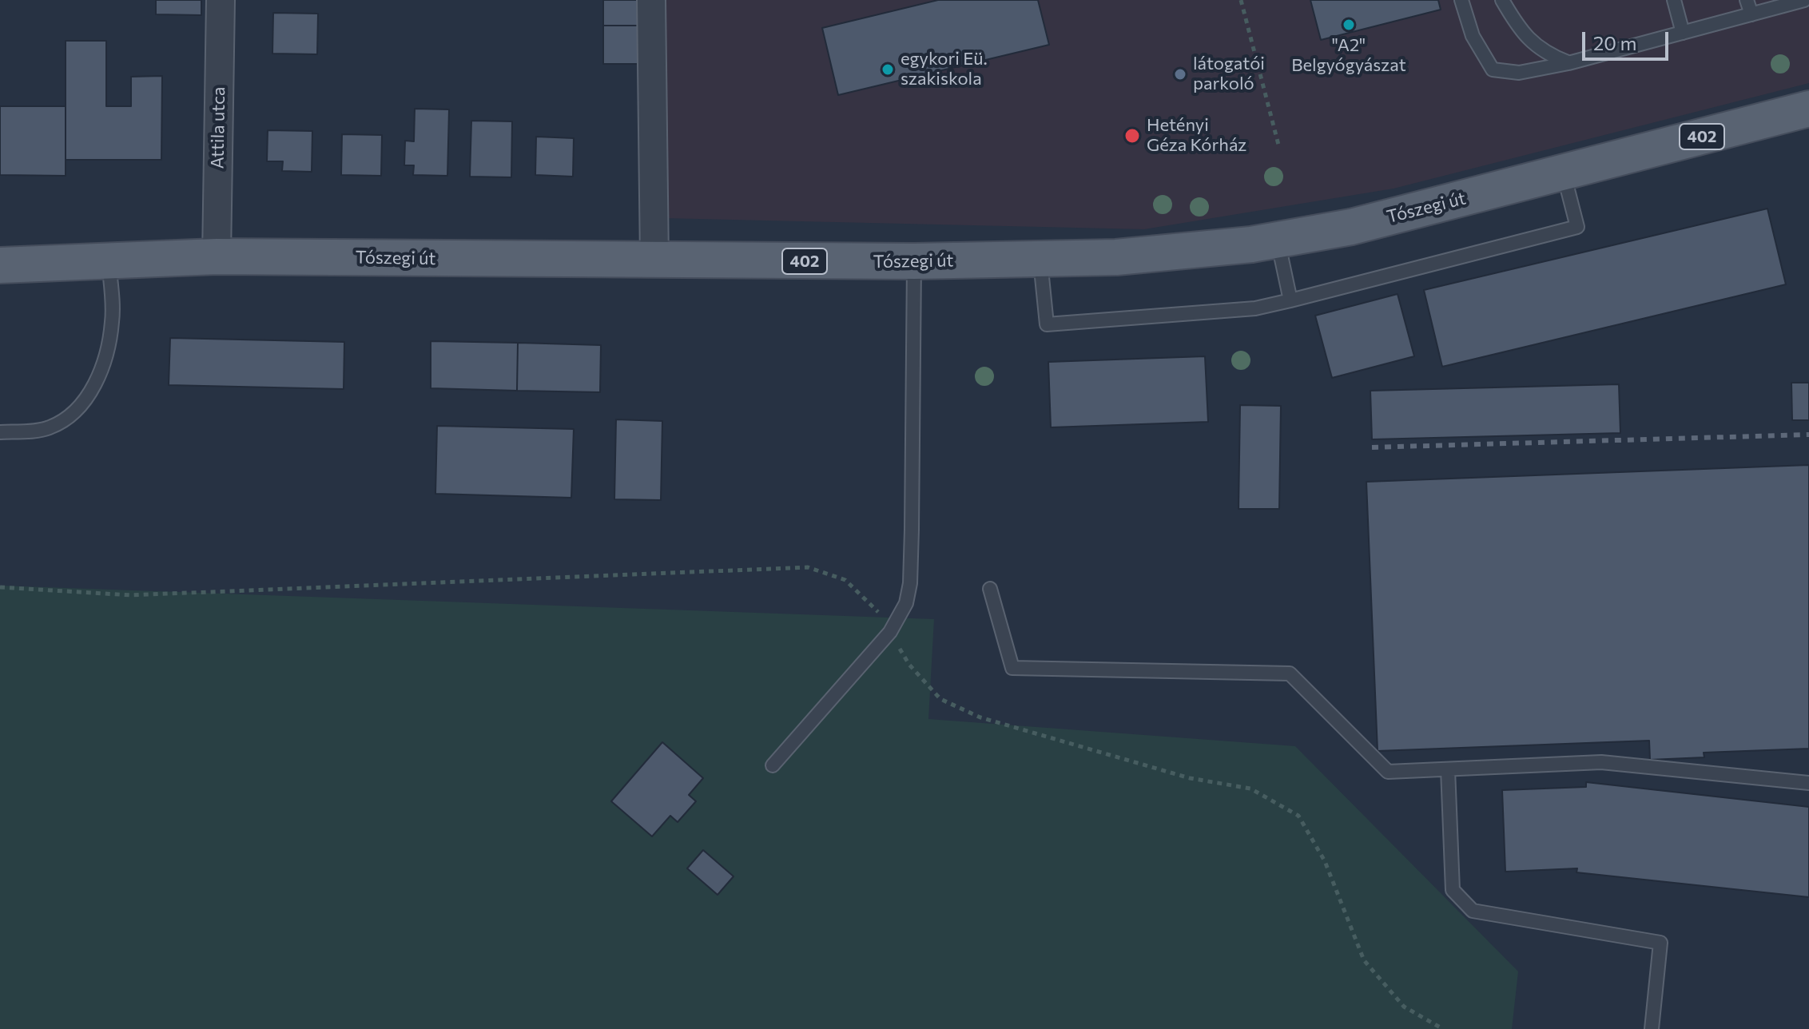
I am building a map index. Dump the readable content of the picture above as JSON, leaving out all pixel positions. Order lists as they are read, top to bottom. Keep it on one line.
{"streets":{"main road":["402","Tószegi út"],"street":["Attila utca"]},"crossings":[["Attila utca","Tószegi út"]],"places":["\"A2\" Belgyógyászat","egykori Eü. szakiskola","látogatói parkoló","Hetényi Géza Kórház"],"scale_bar":"20 m"}
